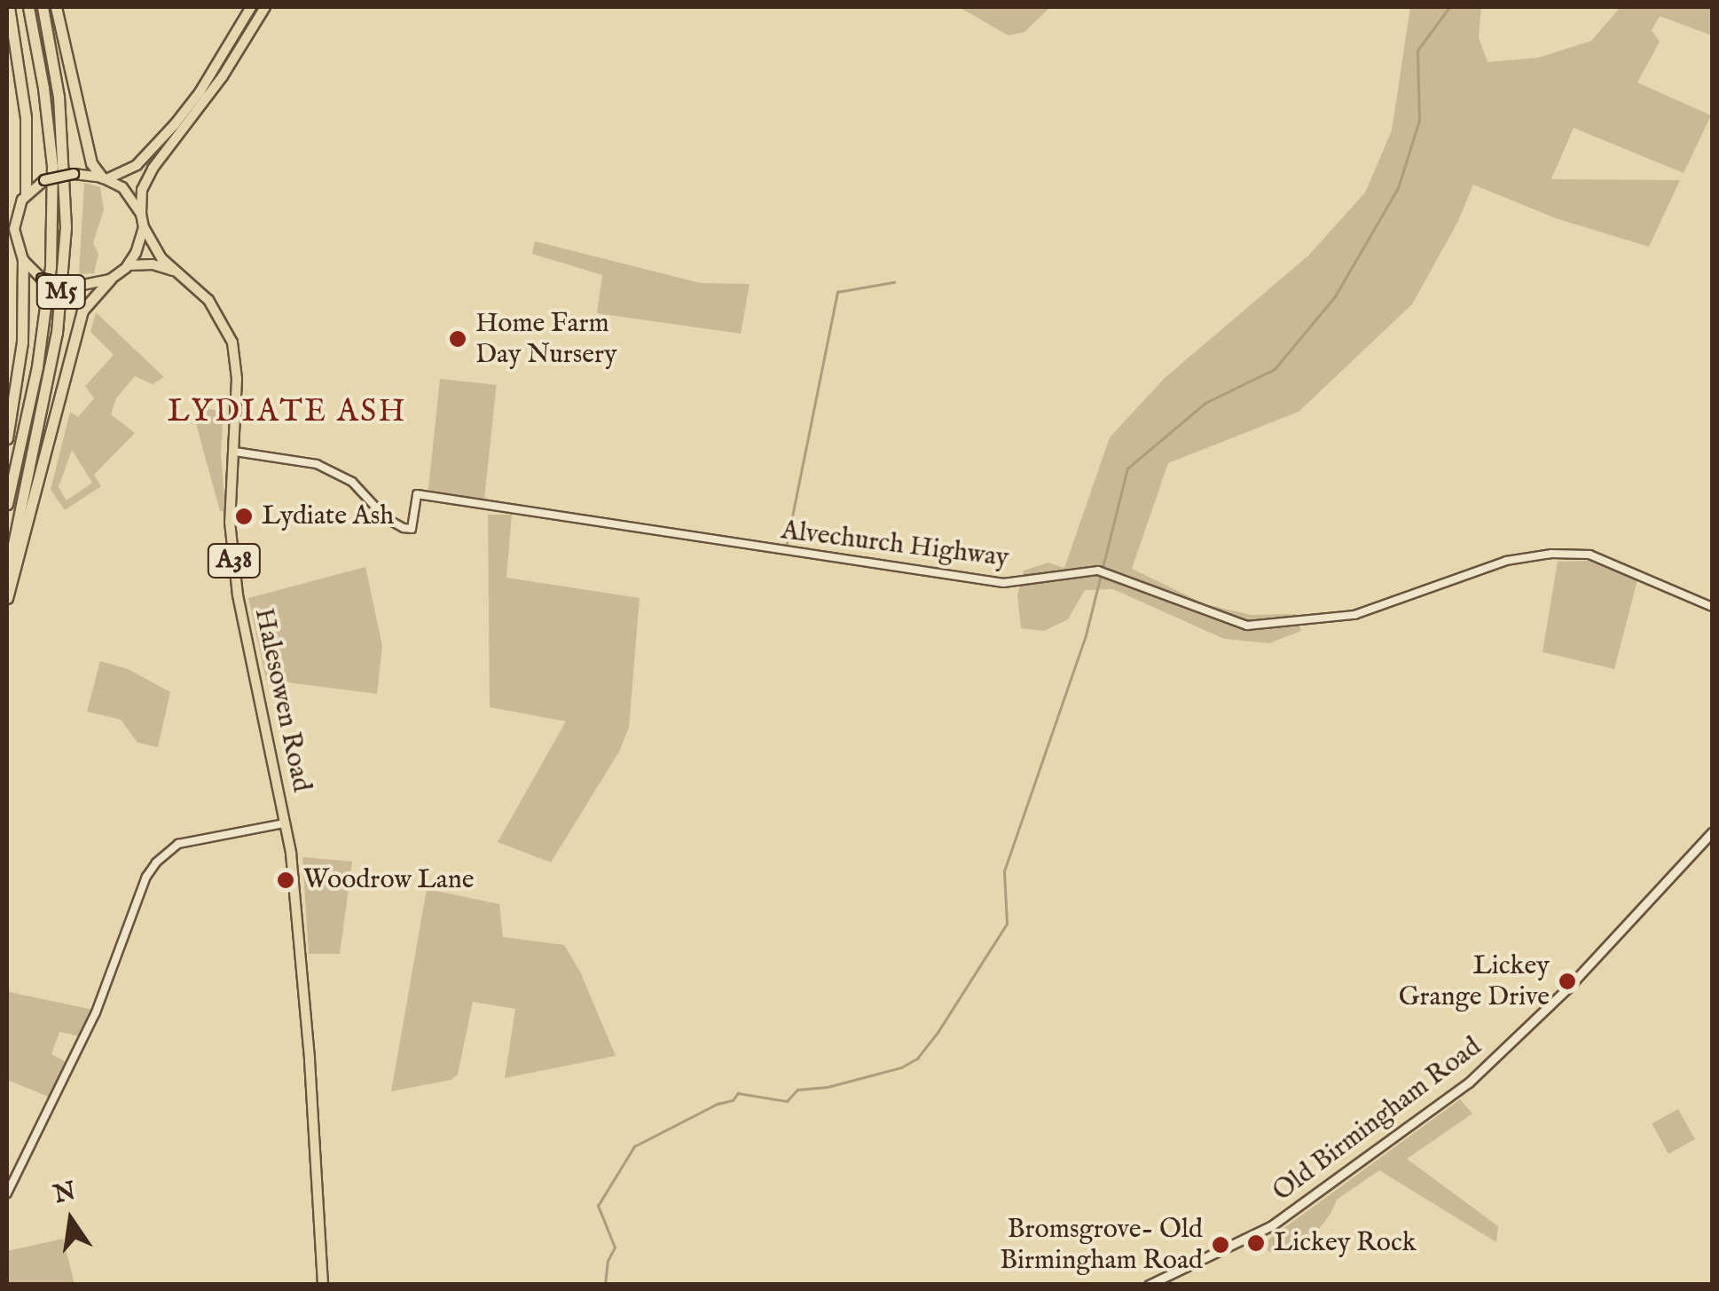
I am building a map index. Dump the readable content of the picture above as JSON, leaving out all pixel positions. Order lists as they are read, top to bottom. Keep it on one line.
{"streets":{"highway":["M5","A38","Halesowen Road"],"main road":["Old Birmingham Road"],"street":["Alvechurch Highway"]},"crossings":[["Alvechurch Highway","Halesowen Road"]],"districts":["LYDIATE ASH"],"places":["Home Farm Day Nursery","Lydiate Ash","Woodrow Lane","Lickey Grange Drive","Lickey Rock","Bromsgrove- Old Birmingham Road"],"north":"top"}
